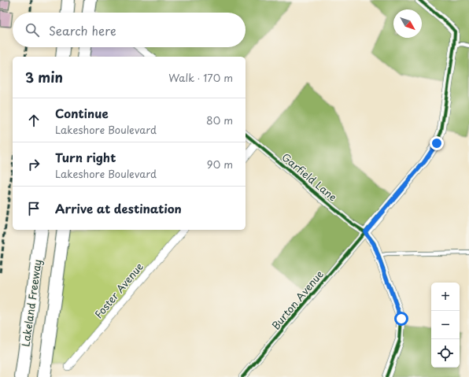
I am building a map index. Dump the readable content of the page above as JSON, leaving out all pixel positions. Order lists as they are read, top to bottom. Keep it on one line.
{"streets":{"highway":["Lakeland Freeway"],"street":["Garfield Lane","Foster Avenue","Burton Avenue"]},"crossings":[["Garfield Lane","Burton Avenue"]],"north":"bottom right","page":{"search":"Search here","heading":["3 min","Walk · 170 m"],"list":[["Continue","Lakeshore Boulevard","80 m"],["Turn right","Lakeshore Boulevard","90 m"],"Arrive at destination"],"map_buttons":["+","−"]}}
